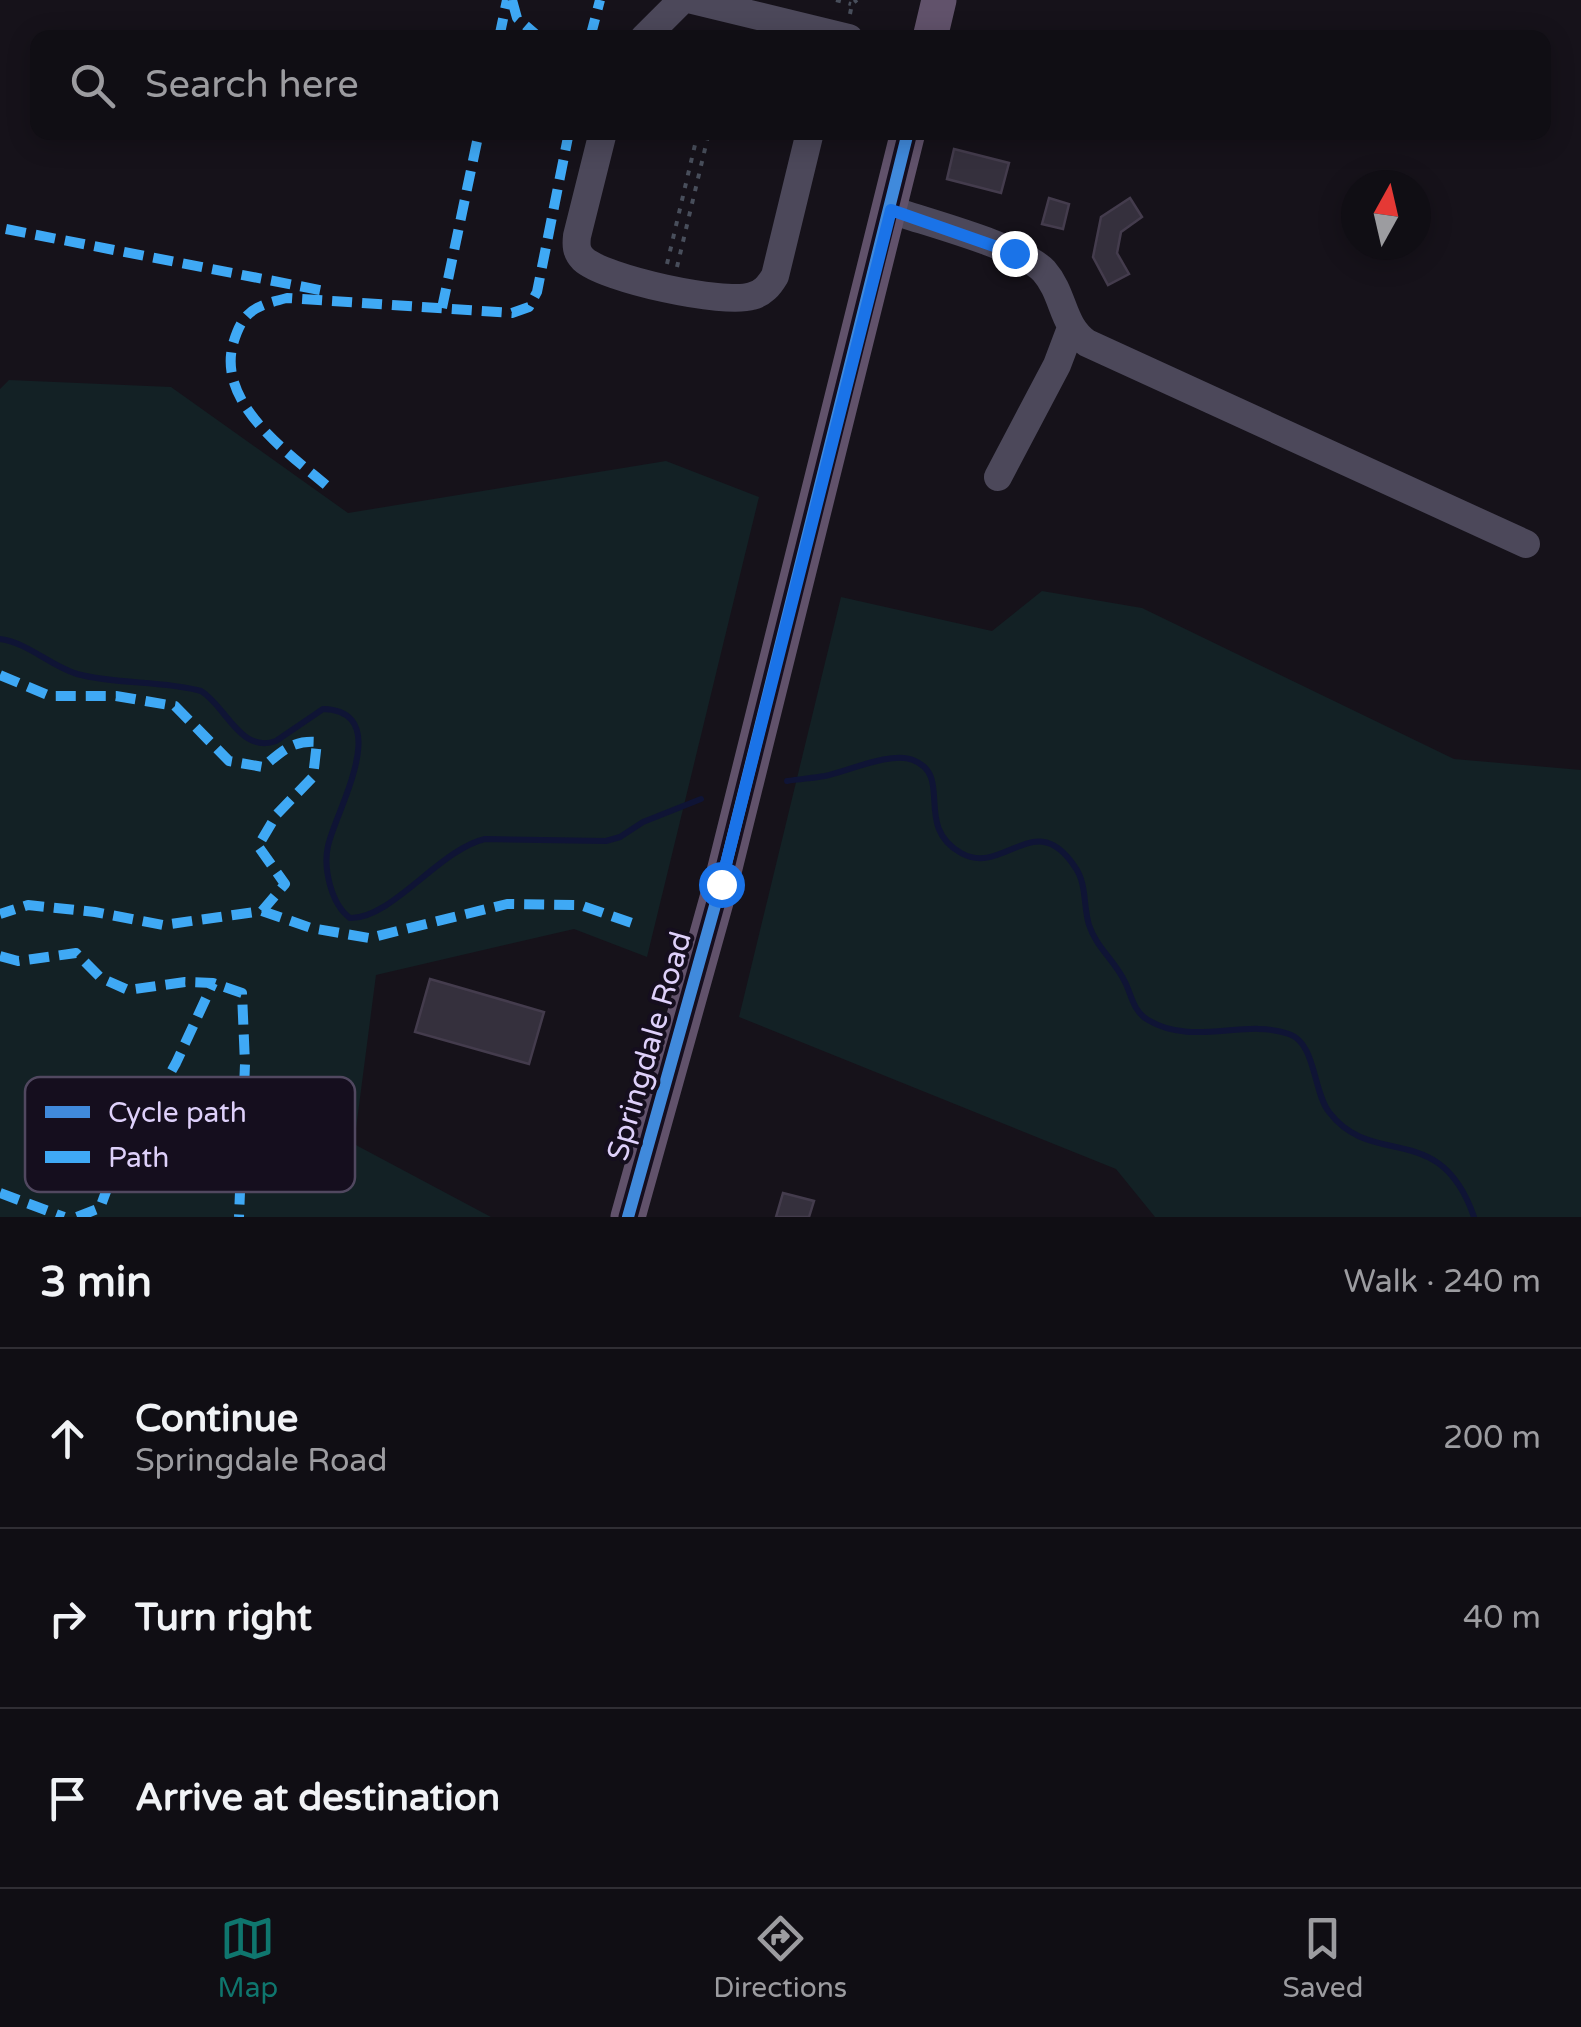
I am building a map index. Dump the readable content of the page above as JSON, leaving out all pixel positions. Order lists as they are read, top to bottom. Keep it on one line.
{"streets":{"main road":["Springdale Road"]},"legend":["Cycle path","Path"],"north":"top","page":{"search":"Search here","heading":["3 min","Walk · 240 m"],"list":[["Continue","Springdale Road","200 m"],["Turn right","40 m"],"Arrive at destination"],"nav":["Map","Directions","Saved"]}}
